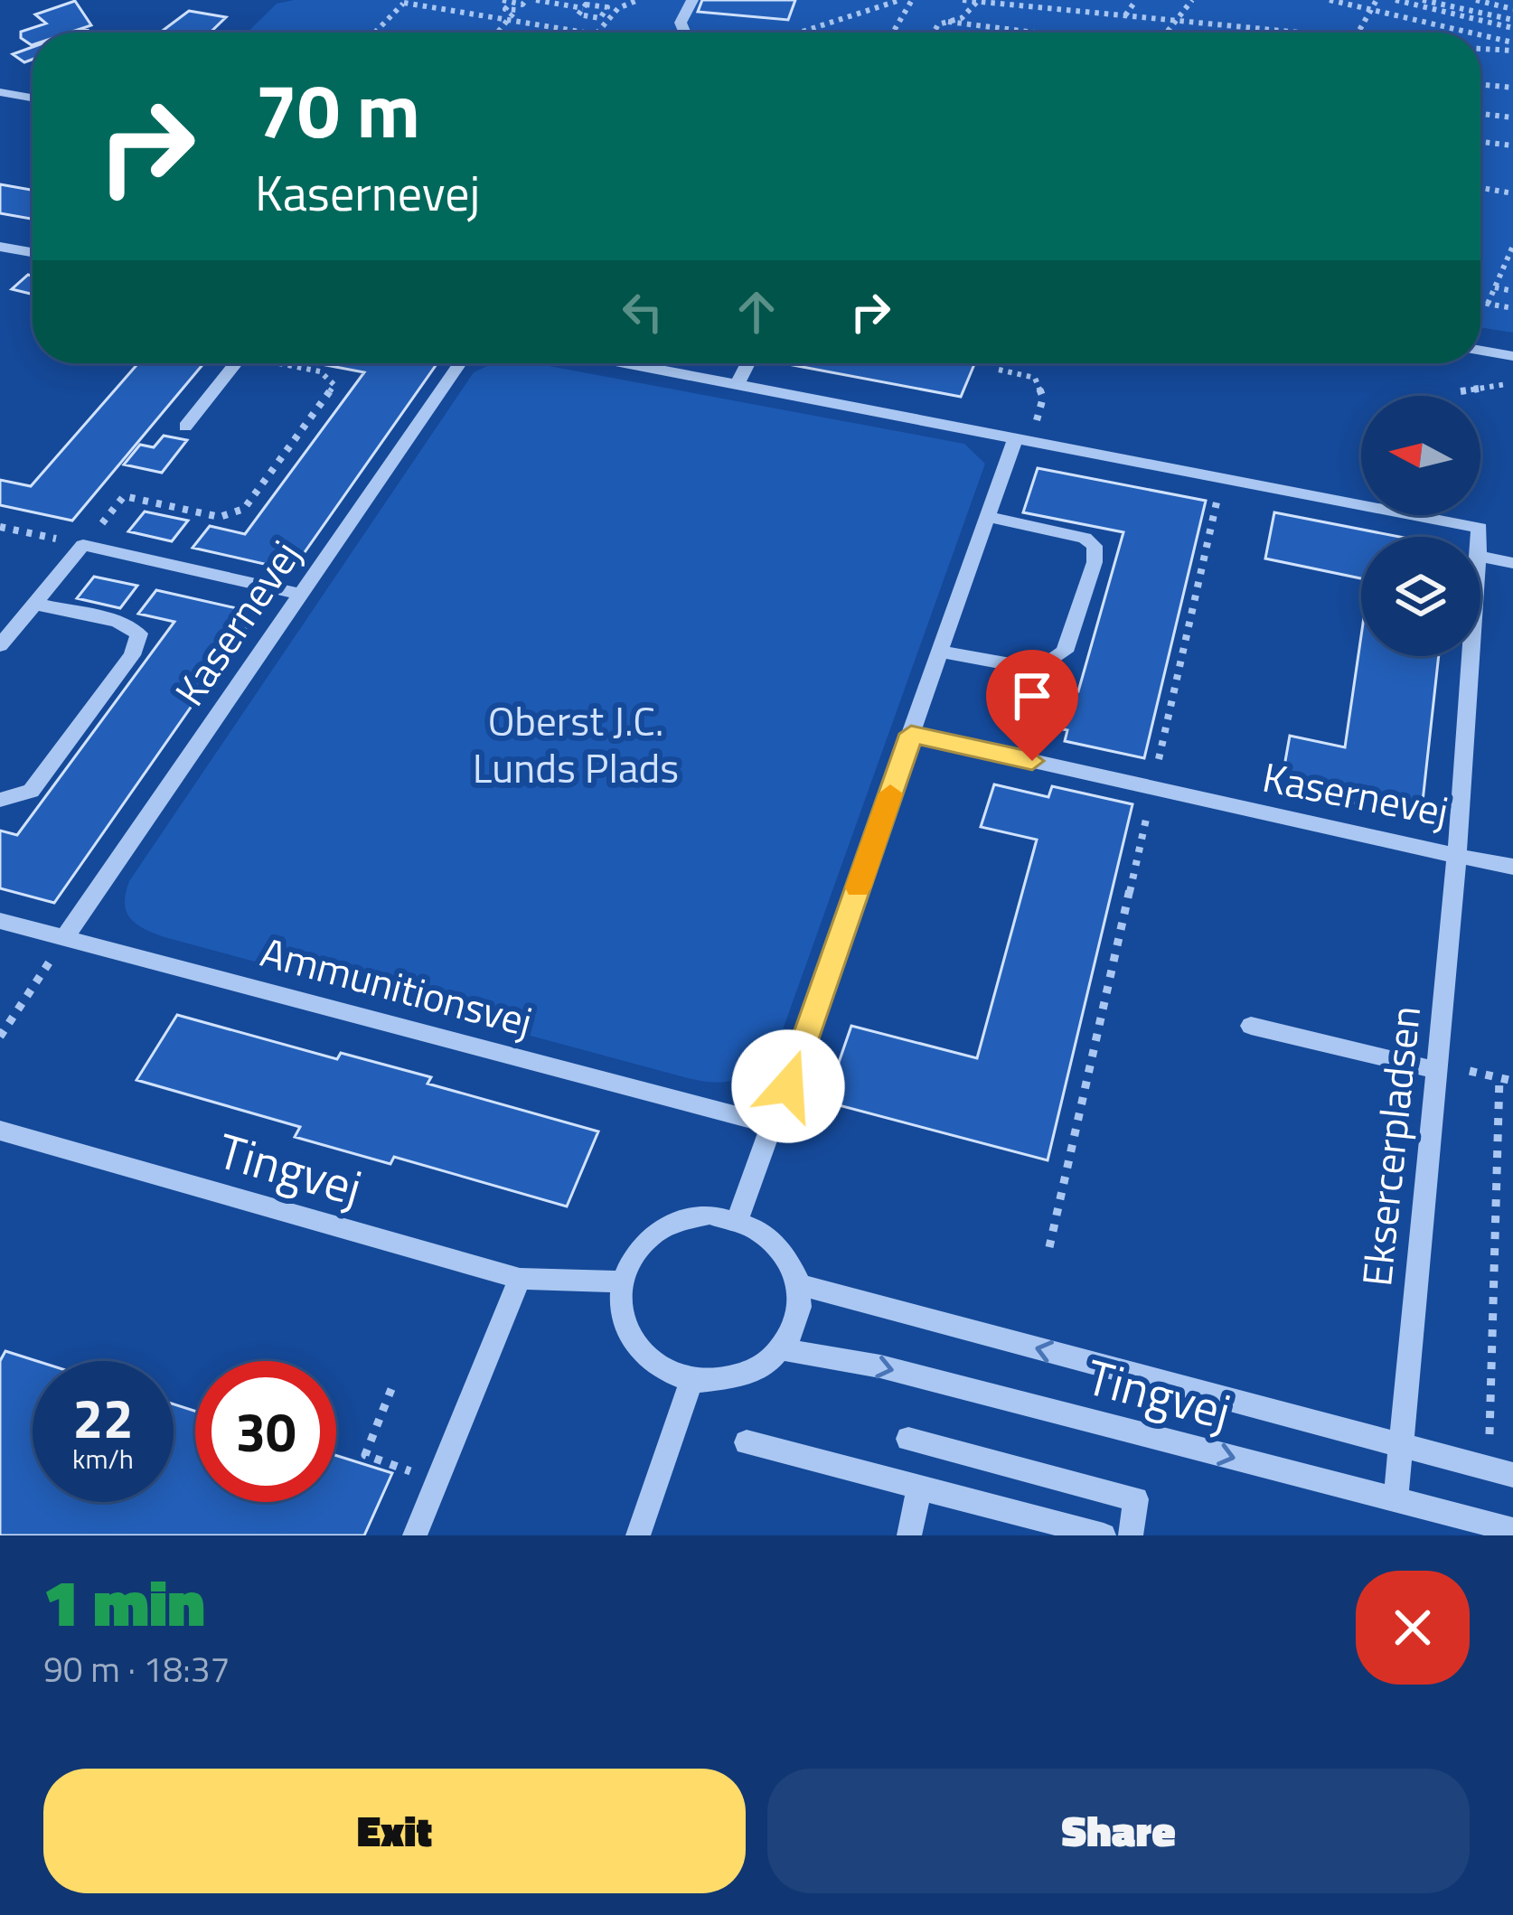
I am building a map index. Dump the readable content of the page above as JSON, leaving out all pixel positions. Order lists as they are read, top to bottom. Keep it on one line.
{"streets":{"street":["Kasernevej","Ammunitionsvej","Eksercerpladsen","Tingvej"]},"crossings":[["Kasernevej","Ammunitionsvej"],["Kasernevej","Eksercerpladsen"],["Eksercerpladsen","Tingvej"]],"parks":["Oberst J.C. Lunds Plads"],"north":"left","page":{"turn":["70 m","Kasernevej"],"speed":"22 km/h","limit":"30","heading":["1 min","90 m · 18:37"],"buttons":["Exit","Share"]}}
